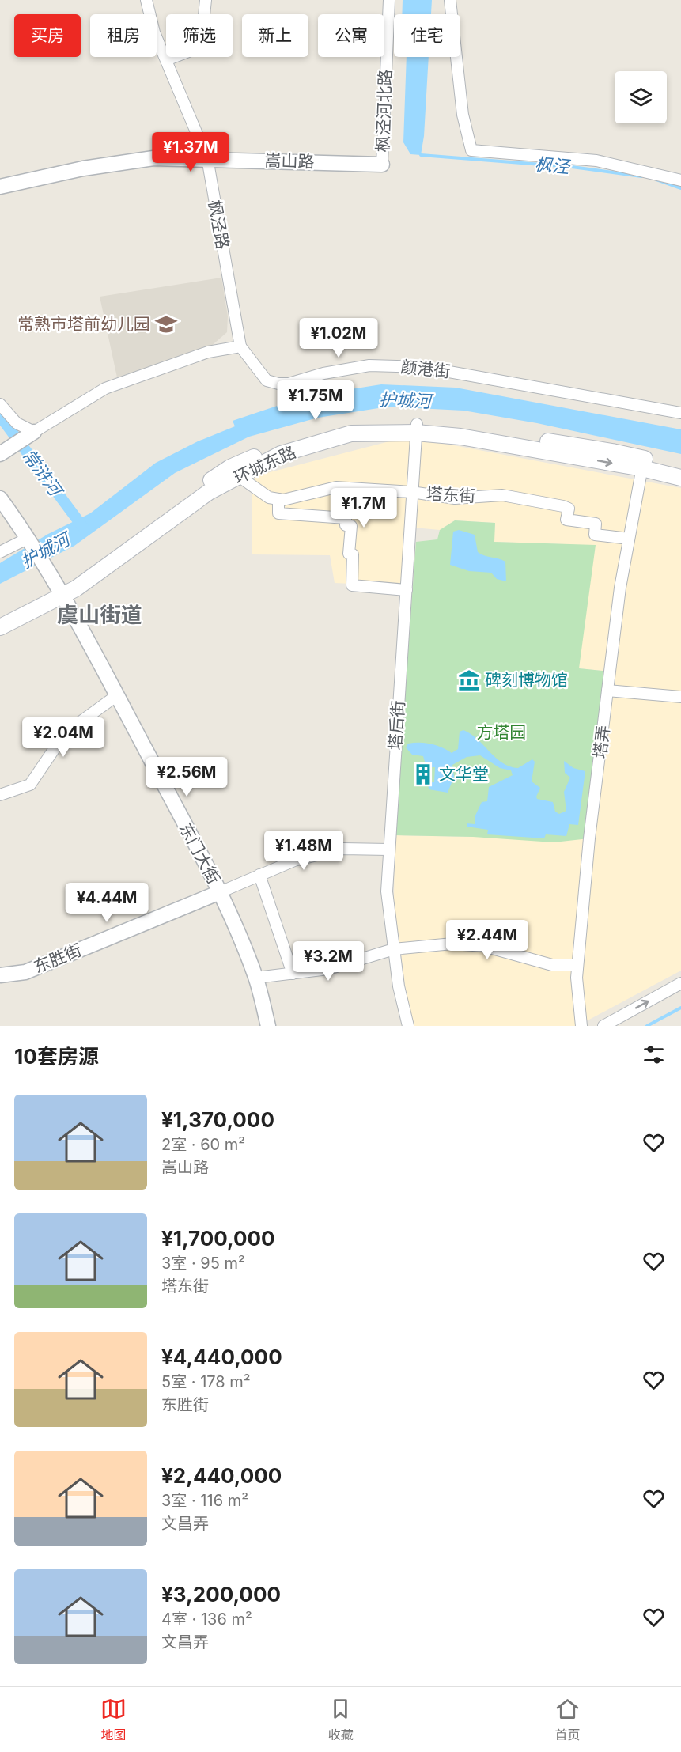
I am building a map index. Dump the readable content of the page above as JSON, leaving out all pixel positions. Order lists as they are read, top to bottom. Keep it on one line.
{"streets":{"main road":["环城东路"],"street":["枫泾河北路","嵩山路","枫泾路","颜港街","塔东街","塔后街","塔弄","东门大街","东胜街"]},"crossings":[["枫泾河北路","嵩山路"],["嵩山路","枫泾路"],["枫泾路","颜港街"],["环城东路","塔东街"],["环城东路","塔后街"],["环城东路","塔弄"],["环城东路","东门大街"],["塔东街","塔后街"],["塔东街","塔弄"],["东门大街","东胜街"]],"districts":["虞山街道"],"water":["枫泾","护城河","常浒河"],"parks":["方塔园"],"places":{"school or university":["常熟市塔前幼儿园"],"museum":["碑刻博物馆"],"building":["文华堂"]},"page":{"chip":["买房","租房","筛选","新上","公寓","住宅"],"price":["¥1.37M","¥1.02M","¥1.75M","¥1.7M","¥2.04M","¥2.56M","¥1.48M","¥4.44M","¥2.44M","¥3.2M"],"heading":"10套房源","list":[{"name":"¥1,370,000","note":"2室 · 60 m² · 嵩山路"},{"name":"¥1,700,000","note":"3室 · 95 m² · 塔东街"},{"name":"¥4,440,000","note":"5室 · 178 m² · 东胜街"},{"name":"¥2,440,000","note":"3室 · 116 m² · 文昌弄"},{"name":"¥3,200,000","note":"4室 · 136 m² · 文昌弄"}],"tabs":["地图","收藏","首页"]}}
